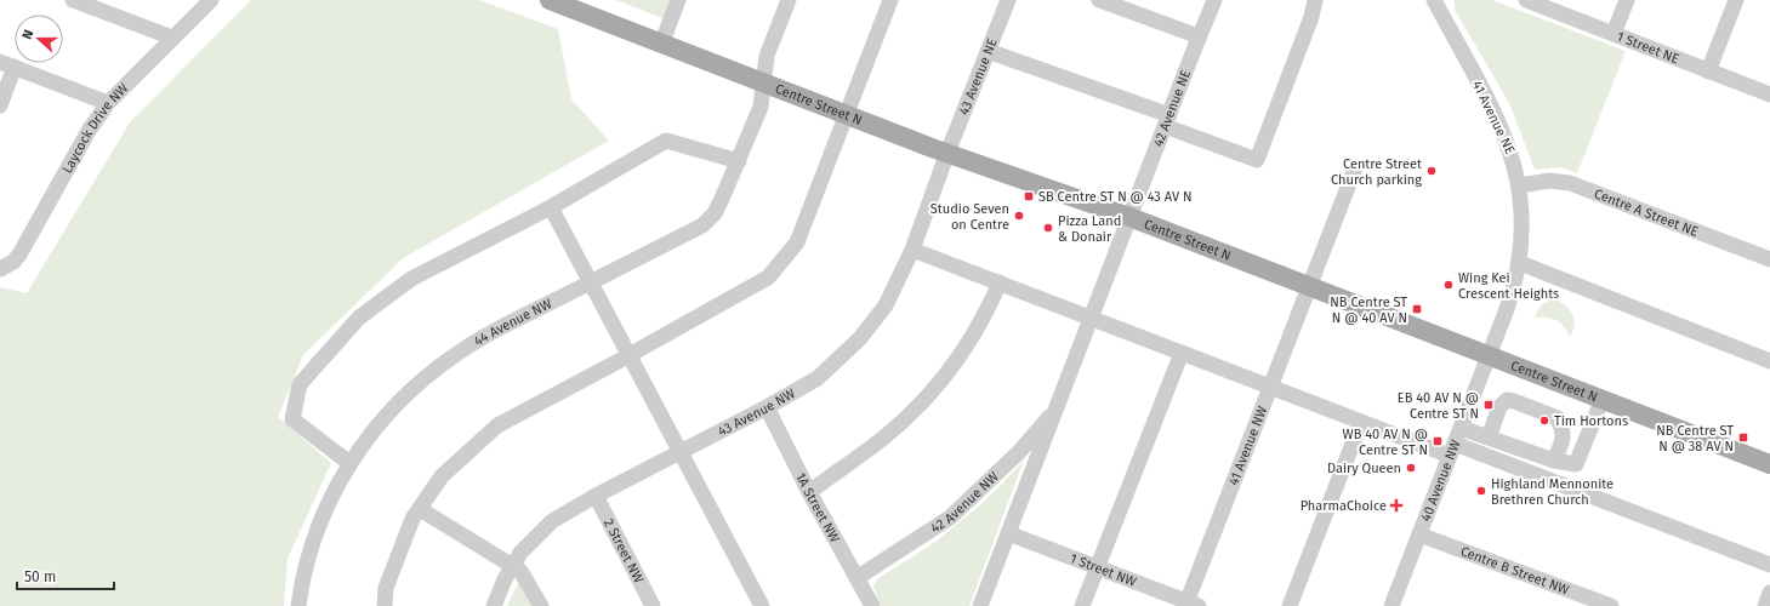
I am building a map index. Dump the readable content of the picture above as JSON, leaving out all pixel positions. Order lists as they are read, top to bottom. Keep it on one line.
{"streets":{"main road":["Centre Street N"],"street":["1 Street NE","43 Avenue NE","42 Avenue NE","41 Avenue NE","Laycock Drive NW","Centre A Street NE","44 Avenue NW","43 Avenue NW","41 Avenue NW","40 Avenue NW","42 Avenue NW","1A Street NW","2 Street NW","1 Street NW","Centre B Street NW"]},"crossings":[["43 Avenue NE","Centre Street N"],["43 Avenue NE","43 Avenue NW"],["Centre Street N","42 Avenue NE"],["Centre Street N","41 Avenue NE"],["Centre Street N","44 Avenue NW"],["Centre Street N","43 Avenue NW"],["Centre Street N","41 Avenue NW"],["Centre Street N","40 Avenue NW"],["Centre Street N","42 Avenue NW"],["42 Avenue NE","42 Avenue NW"],["41 Avenue NE","Centre A Street NE"],["41 Avenue NE","40 Avenue NW"],["43 Avenue NW","1A Street NW"],["43 Avenue NW","2 Street NW"],["41 Avenue NW","1 Street NW"],["40 Avenue NW","Centre B Street NW"],["42 Avenue NW","1A Street NW"],["42 Avenue NW","1 Street NW"]],"places":{"other":["Centre Street Church parking","Studio Seven on Centre","Pizza Land & Donair","Wing Kei Crescent Heights","Tim Hortons","Dairy Queen","Highland Mennonite Brethren Church"],"transit":["SB Centre ST N @ 43 AV N","NB Centre ST N @ 40 AV N","EB 40 AV N @ Centre ST N","NB Centre ST N @ 38 AV N","WB 40 AV N @ Centre ST N"],"health":["PharmaChoice"]},"scale_bar":"50 m","north":"left"}
